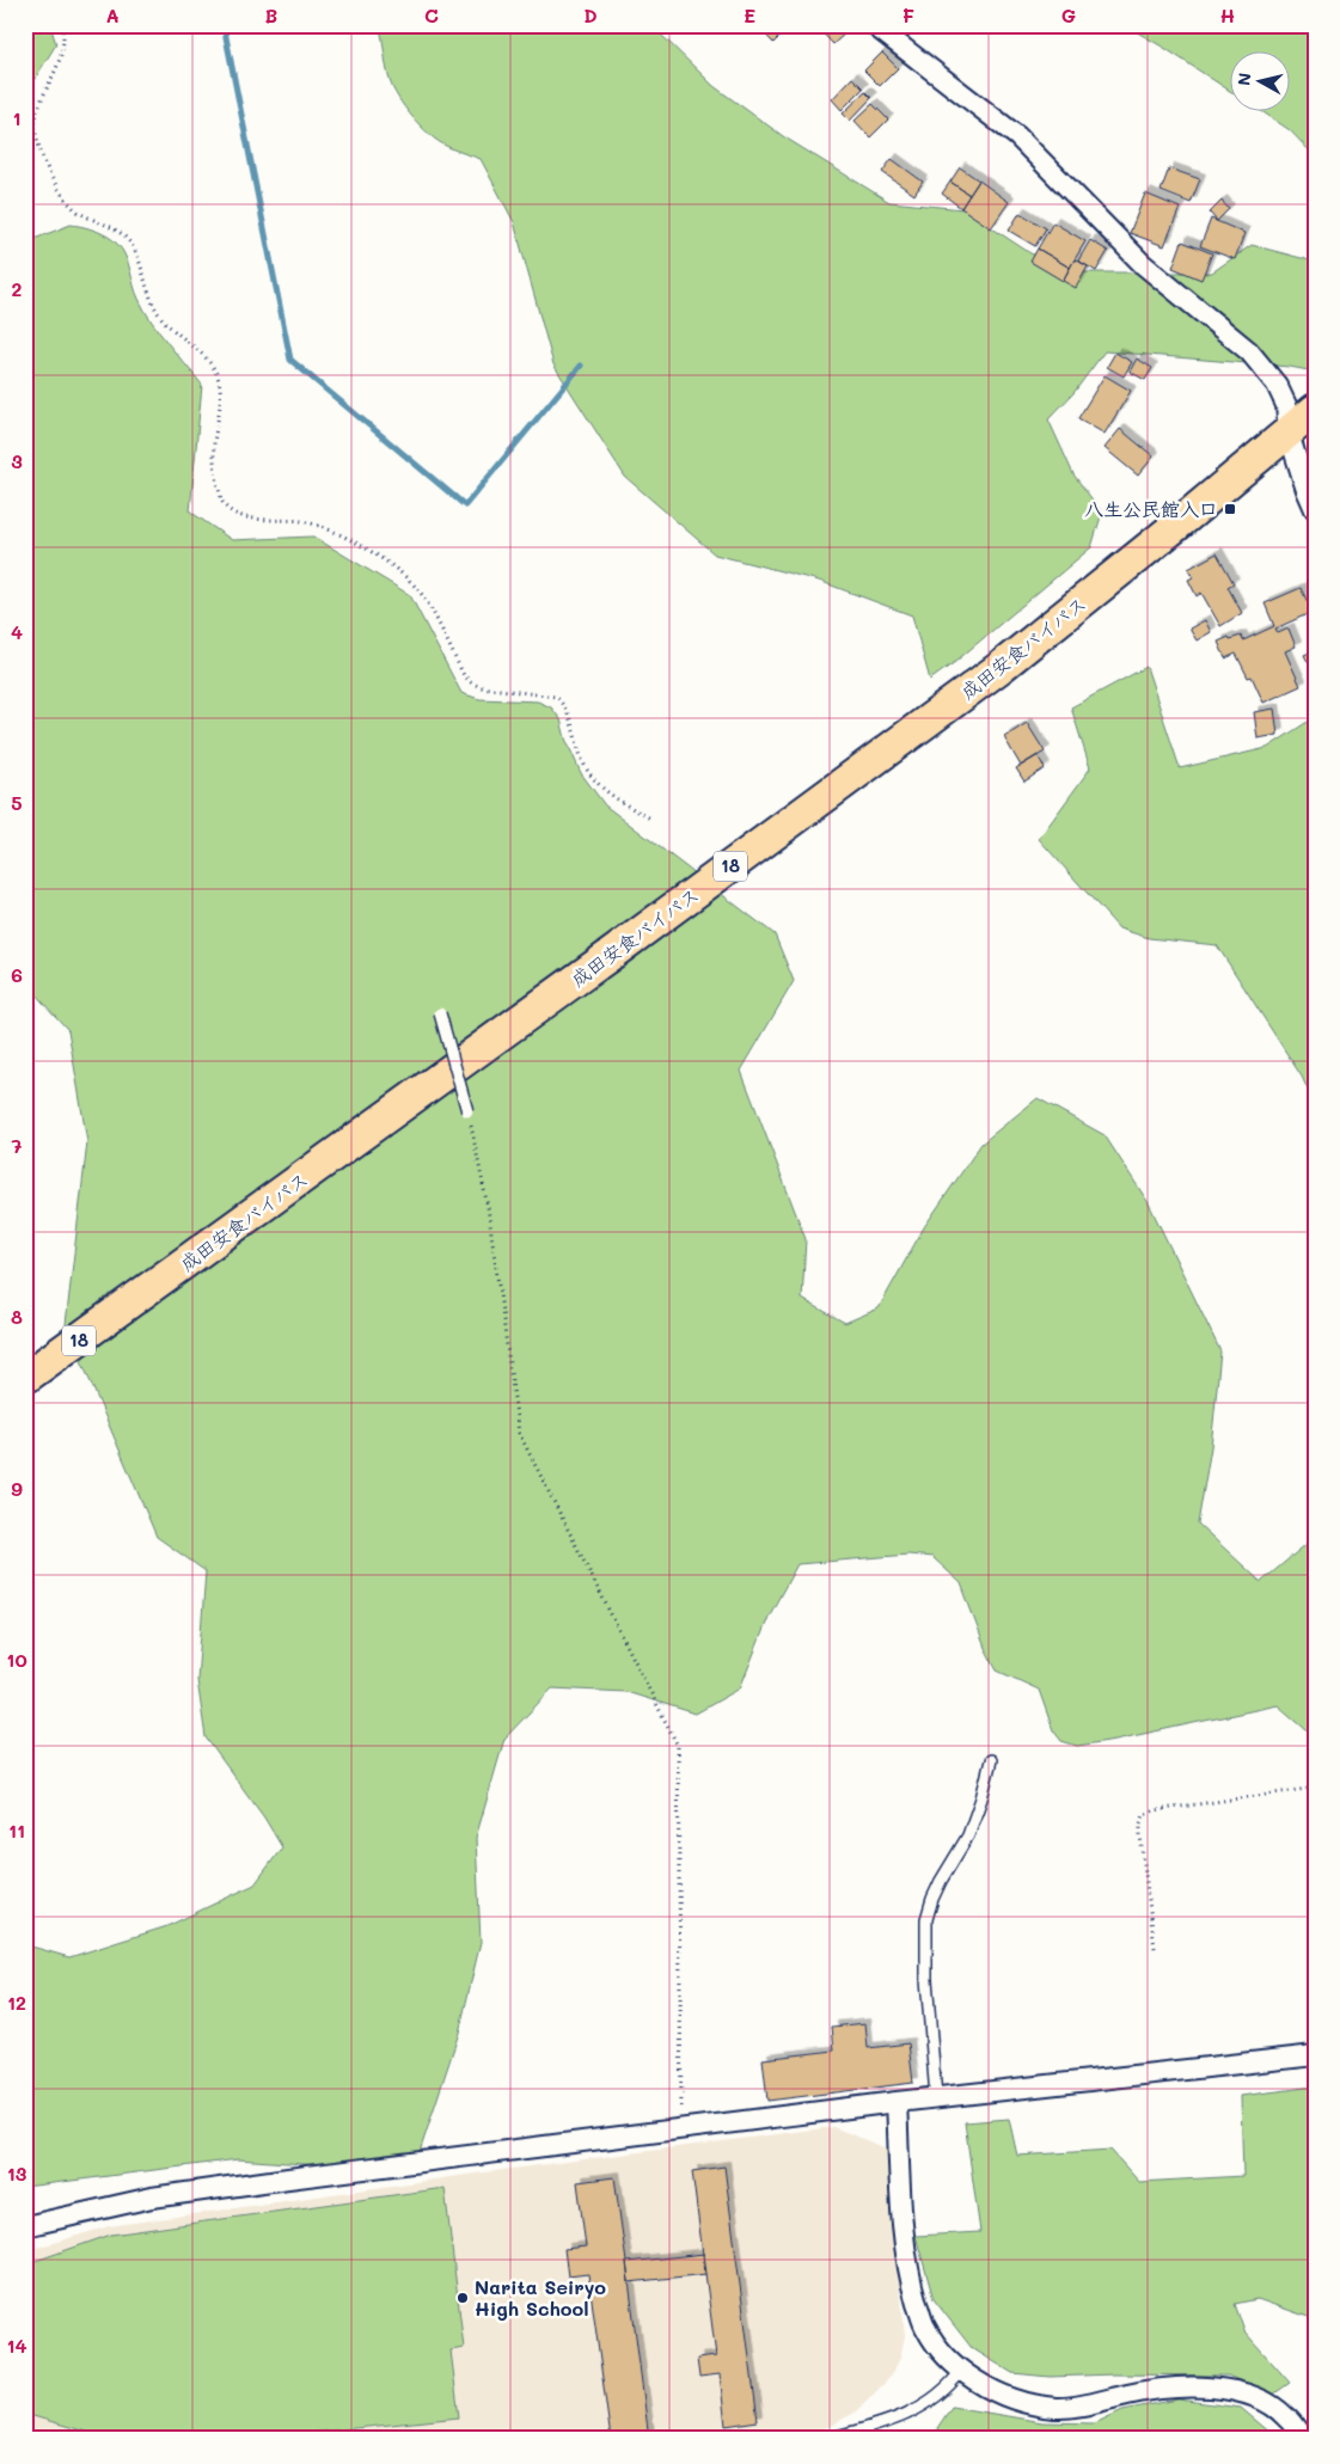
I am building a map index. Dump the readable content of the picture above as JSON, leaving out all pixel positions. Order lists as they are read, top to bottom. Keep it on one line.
{"streets":{"main road":["成田安食バイパス","18"]},"places":{"transit":["八生公民館入口"],"other":["Narita Seiryo High School"]},"north":"left","grid":{"columns":["A","B","C","D","E","F","G","H"],"rows":["1","2","3","4","5","6","7","8","9","10","11","12","13","14"]}}
